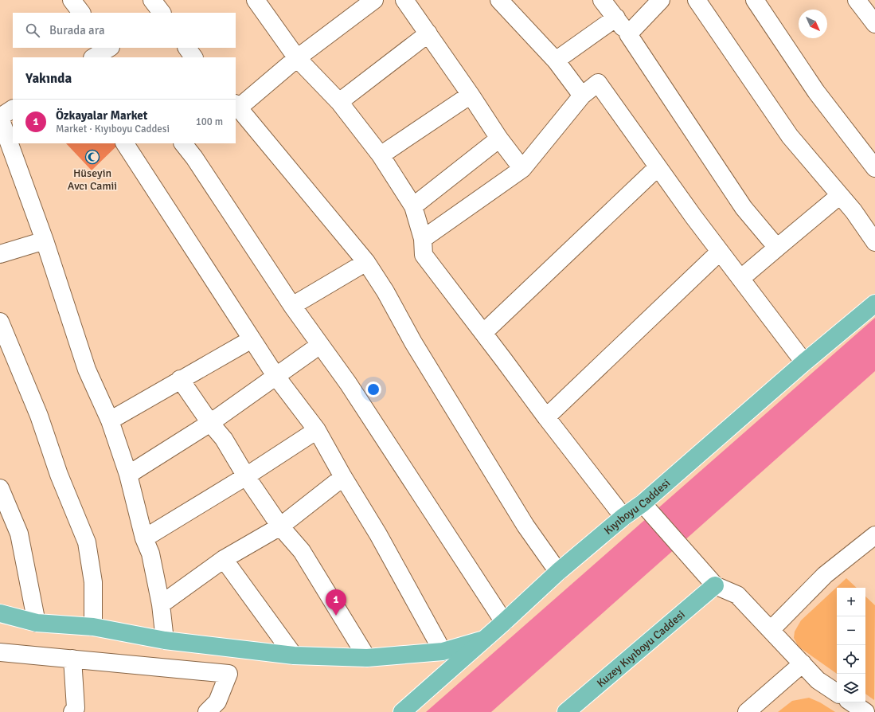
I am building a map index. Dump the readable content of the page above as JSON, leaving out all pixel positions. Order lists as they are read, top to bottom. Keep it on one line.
{"streets":{"main road":["Kıyıboyu Caddesi","Kuzey Kıyıboyu Caddesi"]},"places":{"mosque":["Hüseyin Avcı Camii"]},"north":"bottom right","page":{"search":"Burada ara","heading":"Yakında","list":[{"mark":"1","name":"Özkayalar Market","note":"Market · Kıyıboyu Caddesi","value":"100 m"}],"map_buttons":["+","−"],"pins":"1"}}
